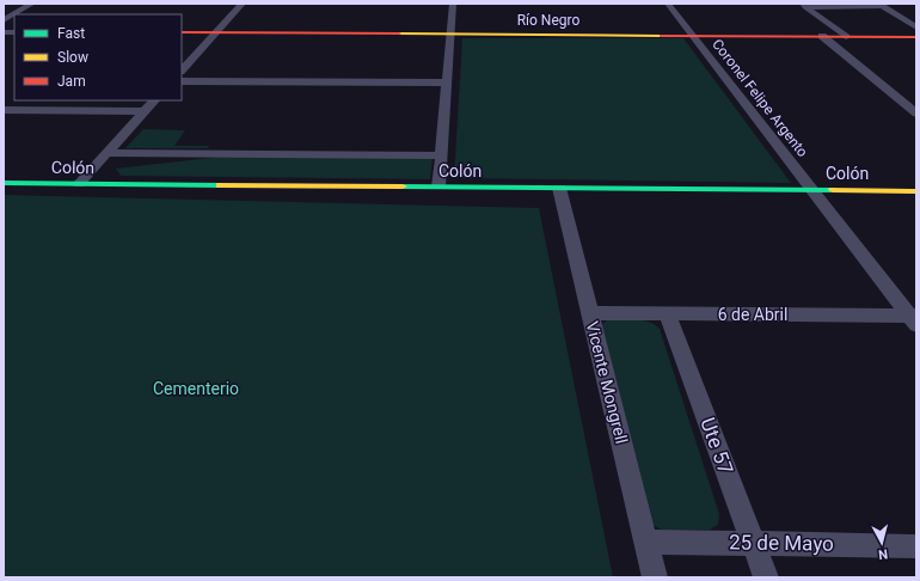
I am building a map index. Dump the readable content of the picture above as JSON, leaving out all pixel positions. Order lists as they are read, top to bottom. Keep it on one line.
{"streets":{"street":["Río Negro","Coronel Felipe Argento","Colón","6 de Abril","Vicente Mongrell","Ute 57","25 de Mayo"]},"crossings":[["Río Negro","Coronel Felipe Argento"],["Coronel Felipe Argento","Colón"],["Coronel Felipe Argento","6 de Abril"],["Colón","Vicente Mongrell"],["6 de Abril","Vicente Mongrell"],["6 de Abril","Ute 57"],["Vicente Mongrell","25 de Mayo"],["Ute 57","25 de Mayo"]],"parks":["Cementerio"],"legend":["Fast","Slow","Jam"],"north":"bottom"}
